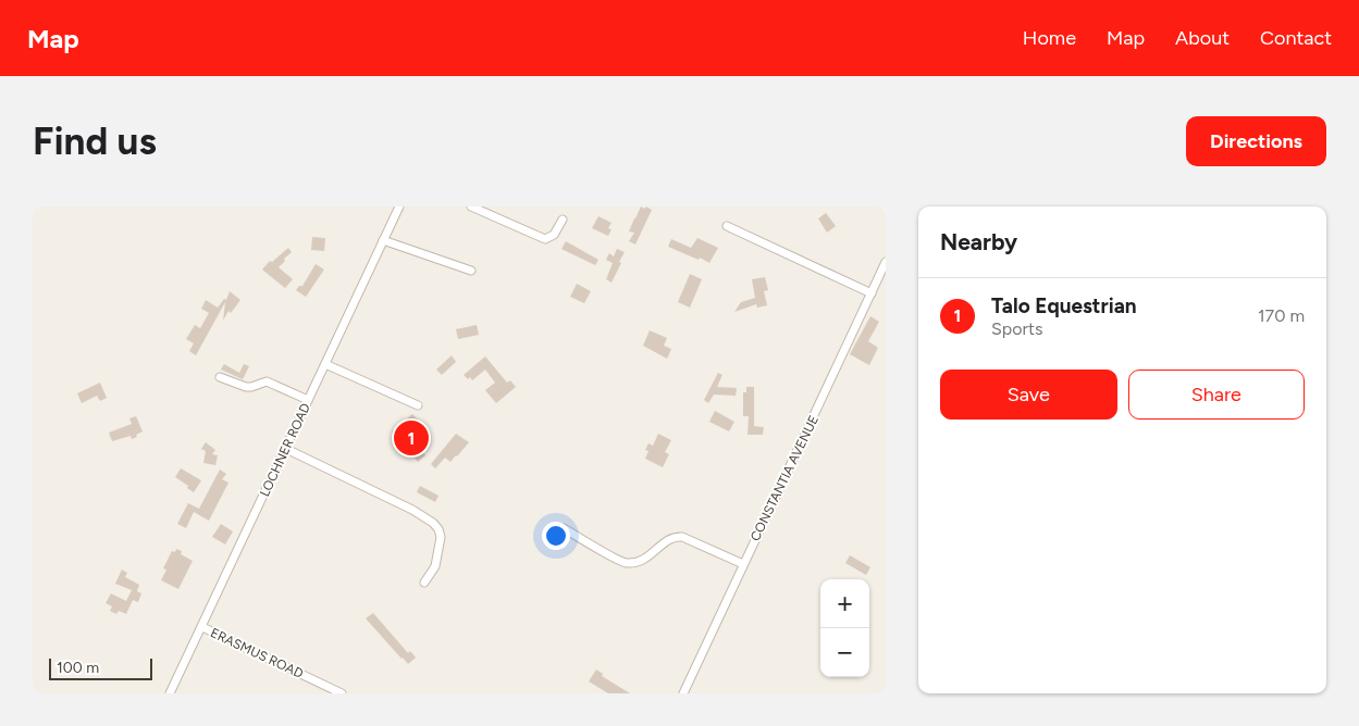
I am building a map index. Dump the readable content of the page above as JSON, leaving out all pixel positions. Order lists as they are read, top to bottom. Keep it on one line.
{"streets":{"street":["LOCHNER ROAD","CONSTANTIA AVENUE","ERASMUS ROAD"]},"crossings":[["LOCHNER ROAD","ERASMUS ROAD"]],"scale_bar":"100 m","page":{"header":"Map","nav":["Home","Map","About","Contact"],"buttons":["Directions",["Save","Share"]],"title":"Find us","heading":"Nearby","list":[{"mark":"1","name":"Talo Equestrian","note":"Sports","value":"170 m"}],"pins":"1","map_buttons":["+","−"],"scale":"100 m"}}
